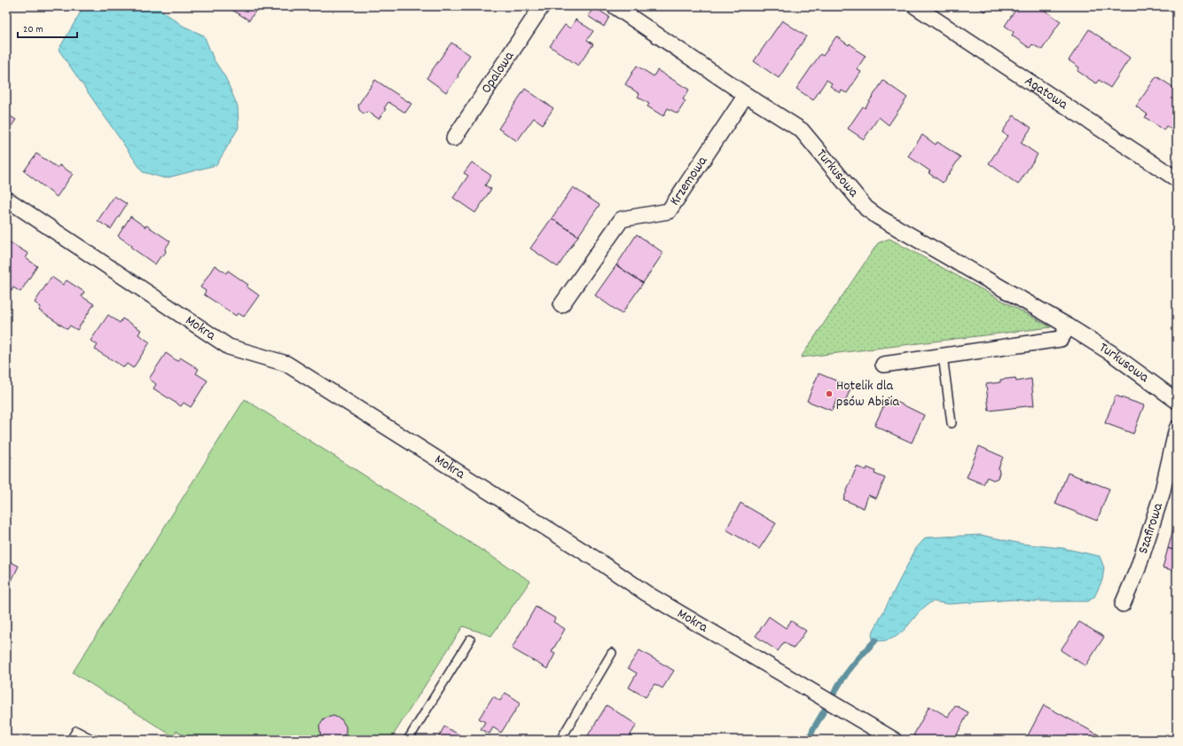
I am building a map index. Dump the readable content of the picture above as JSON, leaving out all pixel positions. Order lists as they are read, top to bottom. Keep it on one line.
{"streets":{"street":["Opalowa","Agatowa","Turkusowa","Krzemowa","Mokra","Szafirowa"]},"crossings":[["Turkusowa","Krzemowa"]],"places":["Hotelik dla psów Abisia"],"scale_bar":"20 m"}
